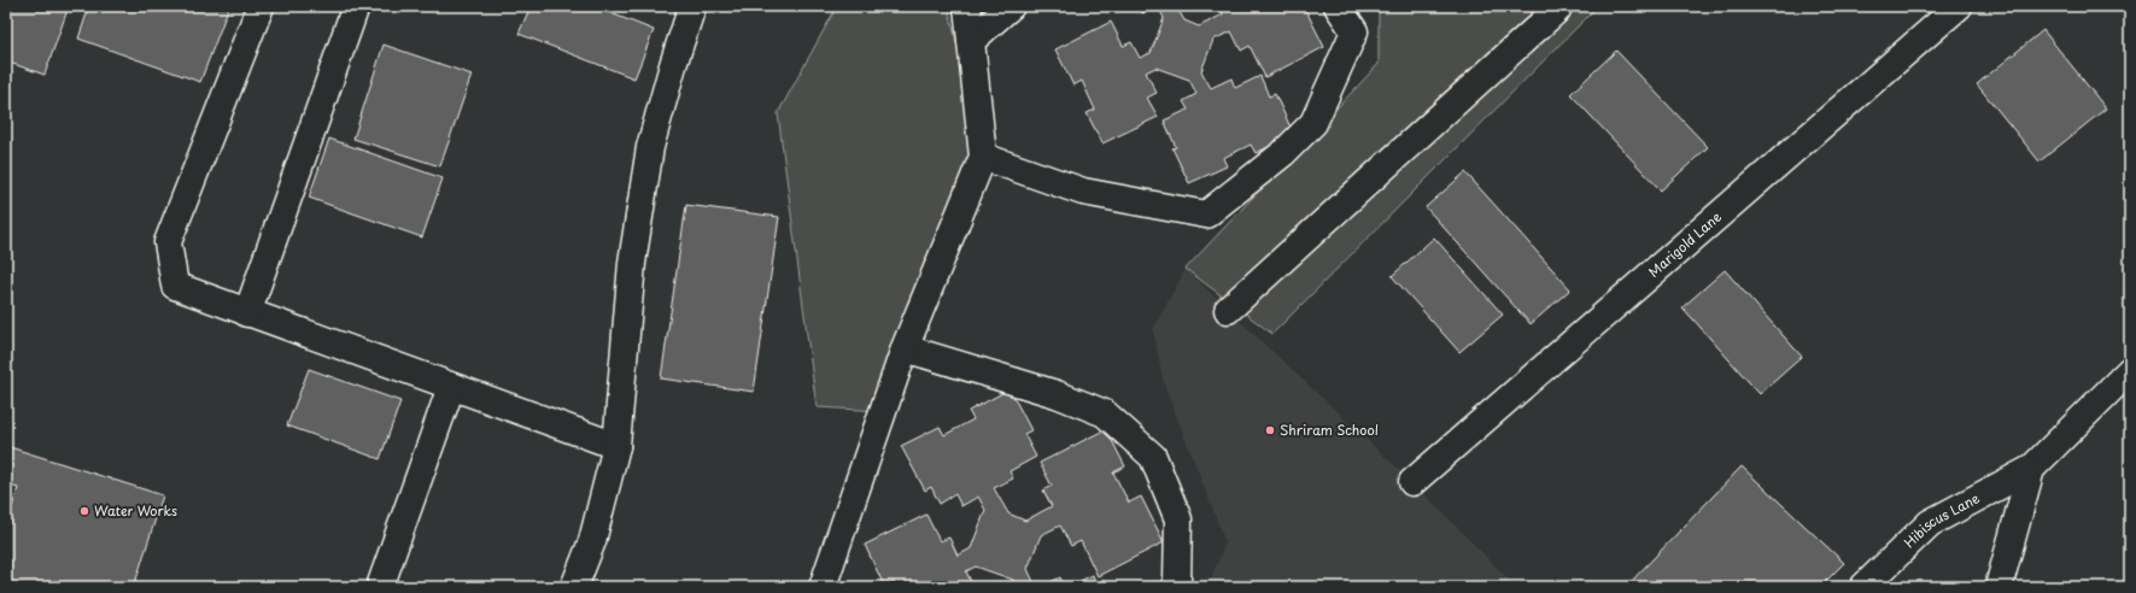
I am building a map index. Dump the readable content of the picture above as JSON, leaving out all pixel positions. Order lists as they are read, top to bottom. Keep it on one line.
{"streets":{"street":["Marigold Lane","Hibiscus Lane"]},"places":["Shriram School","Water Works"]}
